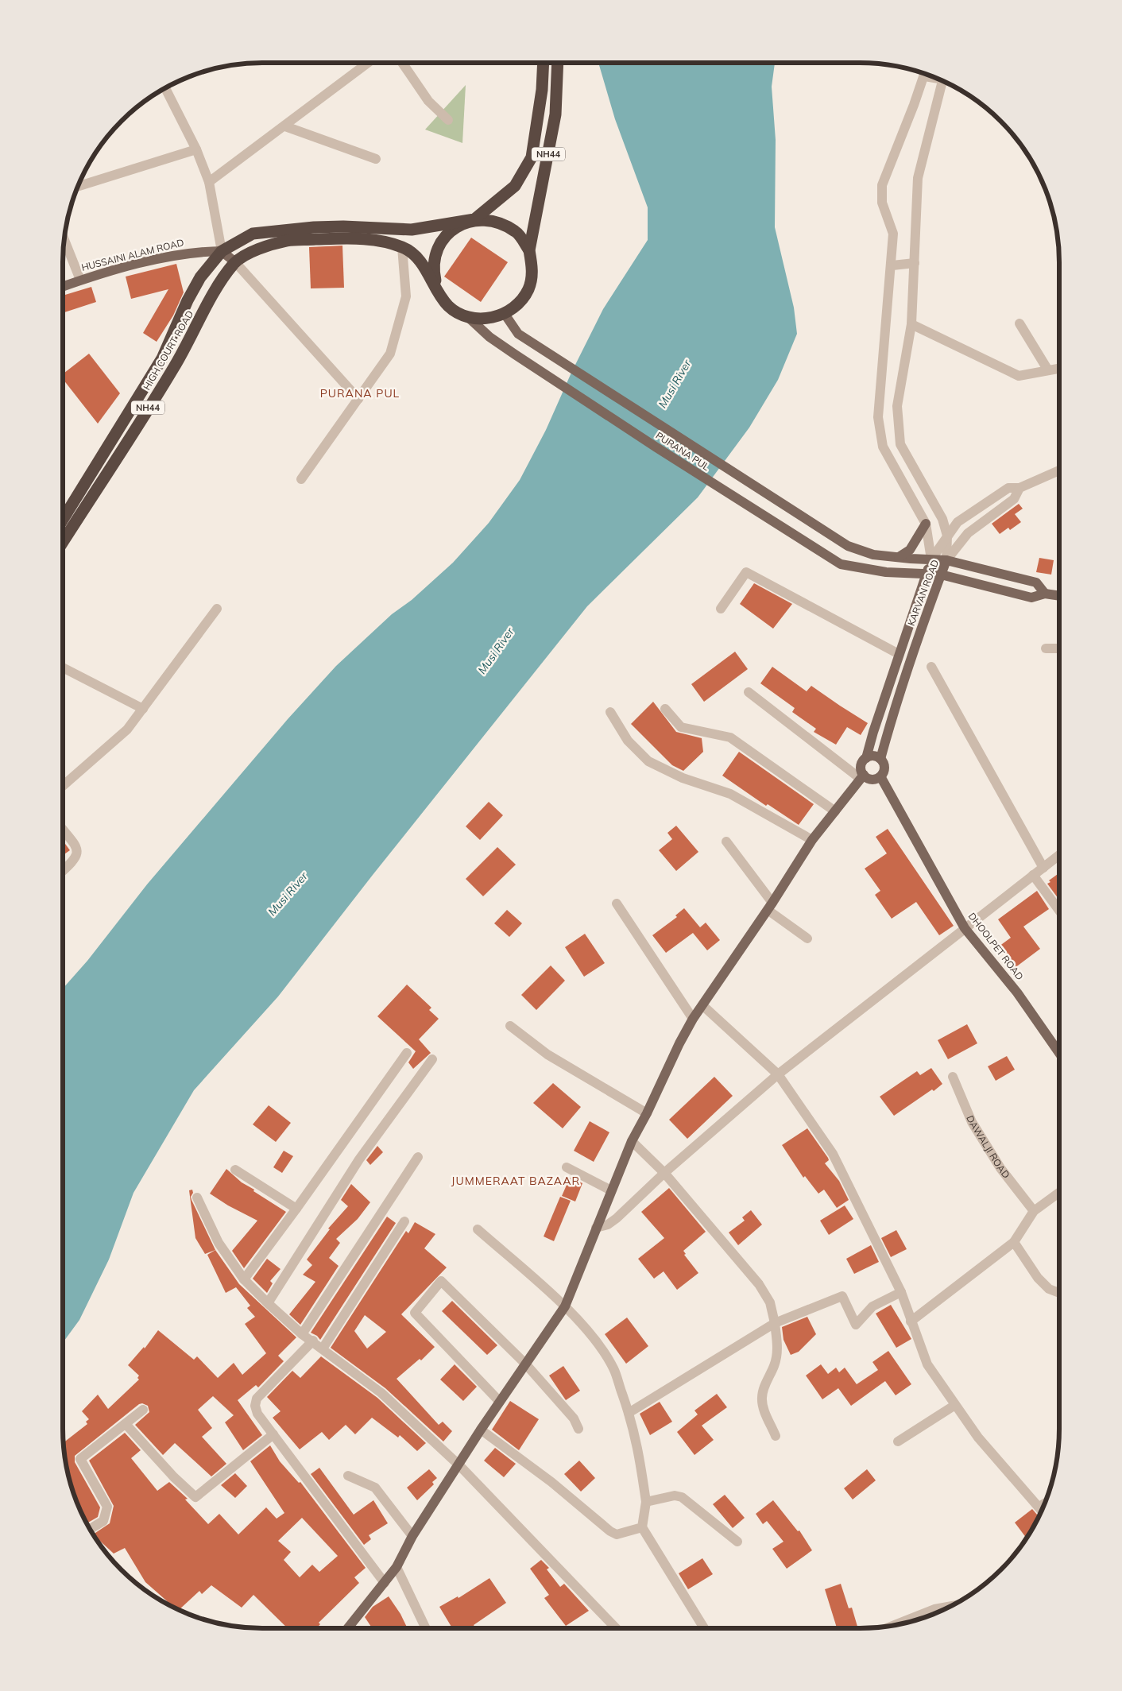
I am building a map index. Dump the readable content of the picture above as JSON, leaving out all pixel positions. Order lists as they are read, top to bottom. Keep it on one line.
{"streets":{"highway":["NH44","HIGH COURT ROAD"],"main road":["HUSSAINI ALAM ROAD","PURANA PUL","KARVAN ROAD","DHOOLPET ROAD"],"street":["DAWALJI ROAD"]},"crossings":[["NH44","HUSSAINI ALAM ROAD"],["NH44","HIGH COURT ROAD"],["NH44","PURANA PUL"],["HUSSAINI ALAM ROAD","HIGH COURT ROAD"],["PURANA PUL","KARVAN ROAD"],["KARVAN ROAD","DHOOLPET ROAD"]],"districts":["PURANA PUL","JUMMERAAT BAZAAR"],"water":["Musi River"]}
